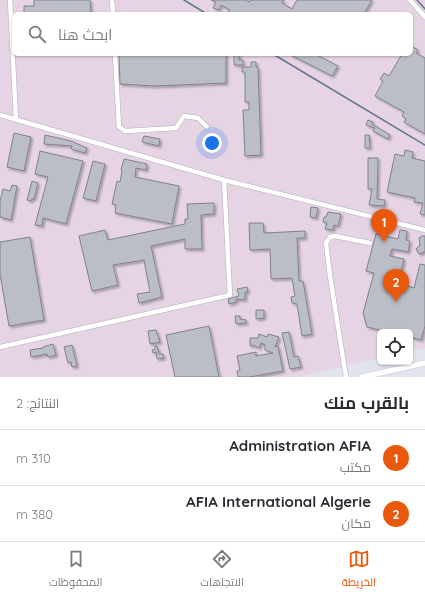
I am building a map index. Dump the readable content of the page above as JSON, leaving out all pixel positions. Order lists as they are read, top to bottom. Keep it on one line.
{"page":{"search":"ابحث هنا","pins":["1","2"],"heading":["بالقرب منك","النتائج: 2"],"list":[{"mark":"1","name":"Administration AFIA","note":"مكتب","value":"310 m"},{"mark":"2","name":"AFIA International Algerie","note":"مكان","value":"380 m"}],"nav":["الخريطة","الاتجاهات","المحفوظات"]}}
